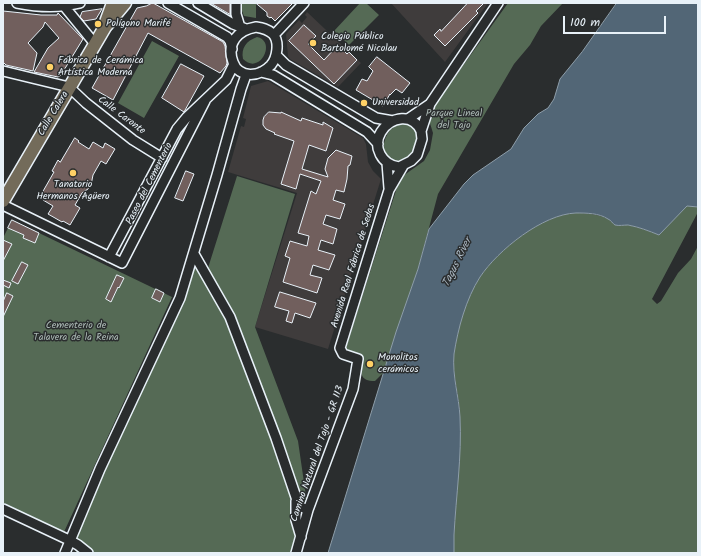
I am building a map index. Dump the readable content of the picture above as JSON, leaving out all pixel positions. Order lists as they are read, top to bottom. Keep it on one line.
{"streets":{"main road":["Calle Calera"],"street":["Calle Caronte","Paseo del Cementerio","Avenida Real Fábrica de Sedas","Camino Natural del Tajo - GR 113"]},"crossings":[["Calle Calera","Calle Caronte"],["Calle Caronte","Paseo del Cementerio"],["Paseo del Cementerio","Avenida Real Fábrica de Sedas"],["Avenida Real Fábrica de Sedas","Camino Natural del Tajo - GR 113"]],"water":["Tagus River"],"parks":["Parque Lineal del Tajo","Cementerio de Talavera de la Reina"],"places":["Polígono Marifé","Colegio Público Bartolomé Nicolau","Fábrica de Cerámica Artística Moderna","Universidad","Tanatorio Hermanos Agüero","Monolitos cerámicos"],"scale_bar":"100 m"}
